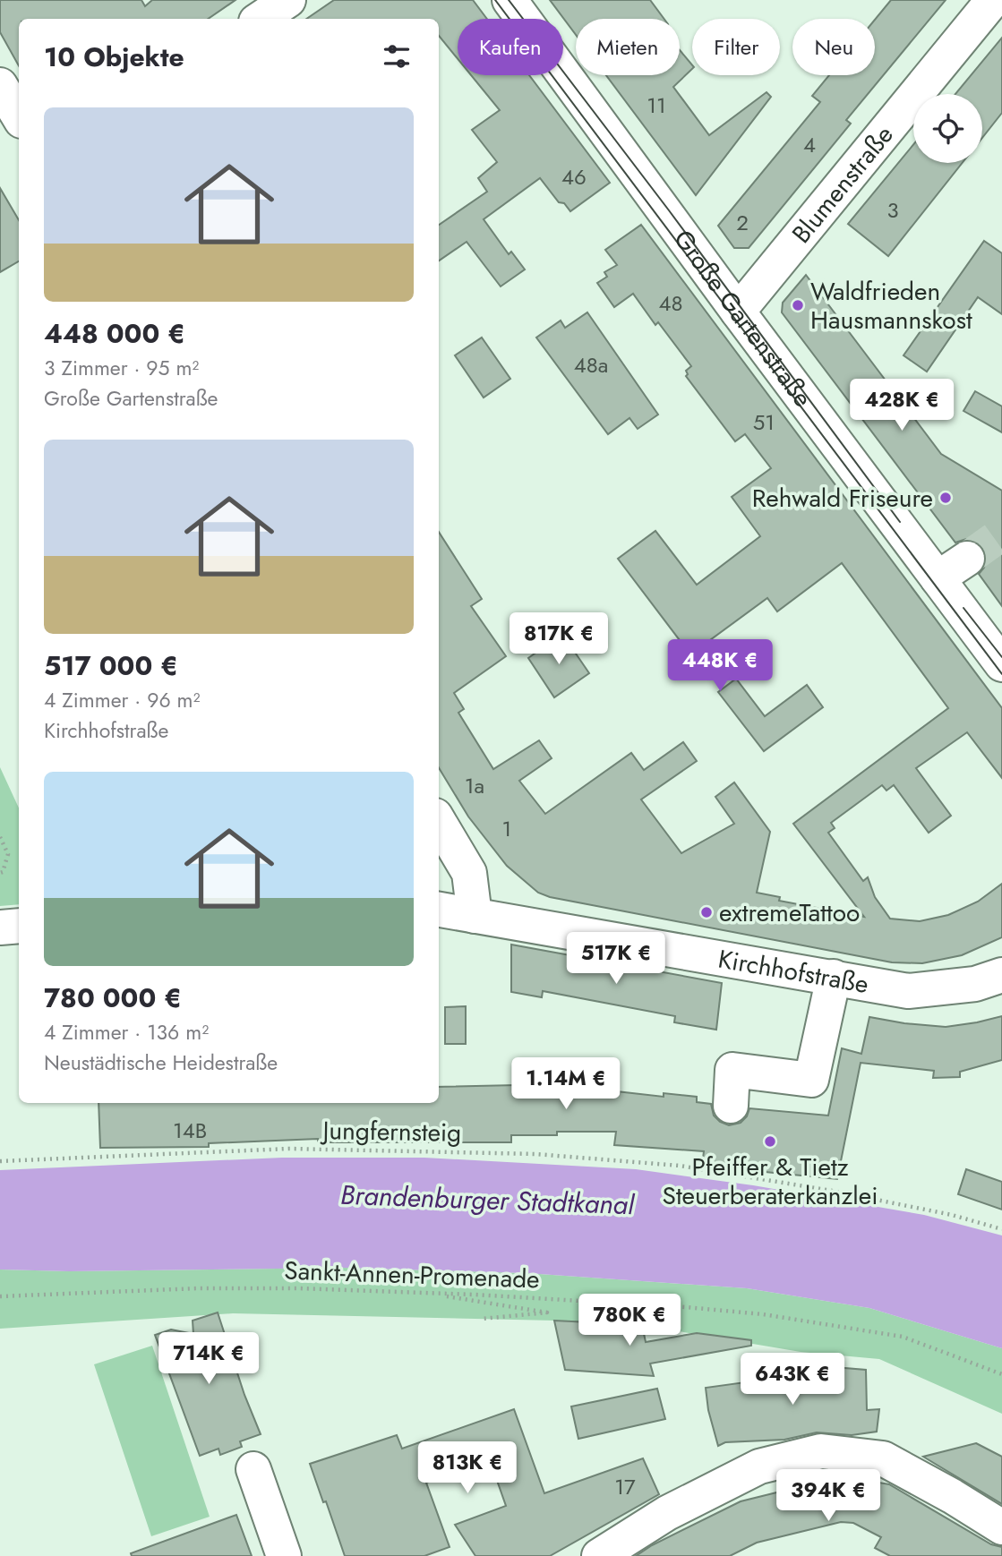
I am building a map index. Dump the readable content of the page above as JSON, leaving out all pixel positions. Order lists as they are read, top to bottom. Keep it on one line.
{"streets":{"street":["Blumenstraße","Große Gartenstraße","Kirchhofstraße"],"path":["Jungfernsteig","Sankt-Annen-Promenade"]},"crossings":[["Blumenstraße","Große Gartenstraße"]],"water":["Brandenburger Stadtkanal"],"places":["Waldfrieden Hausmannskost","Rehwald Friseure","extremeTattoo","Pfeiffer & Tietz Steuerberaterkanzlei"],"house_numbers":["11","4","46","3","2","48","48a","51","1a","1","14B","17"],"page":{"chip":["Kaufen","Mieten","Filter","Neu"],"heading":"10 Objekte","list":[{"name":"448 000 €","note":"3 Zimmer · 95 m² · Große Gartenstraße"},{"name":"517 000 €","note":"4 Zimmer · 96 m² · Kirchhofstraße"},{"name":"780 000 €","note":"4 Zimmer · 136 m² · Neustädtische Heidestraße"}],"price":["428K €","817K €","448K €","517K €","1.14M €","780K €","714K €","643K €","813K €","394K €"]}}
